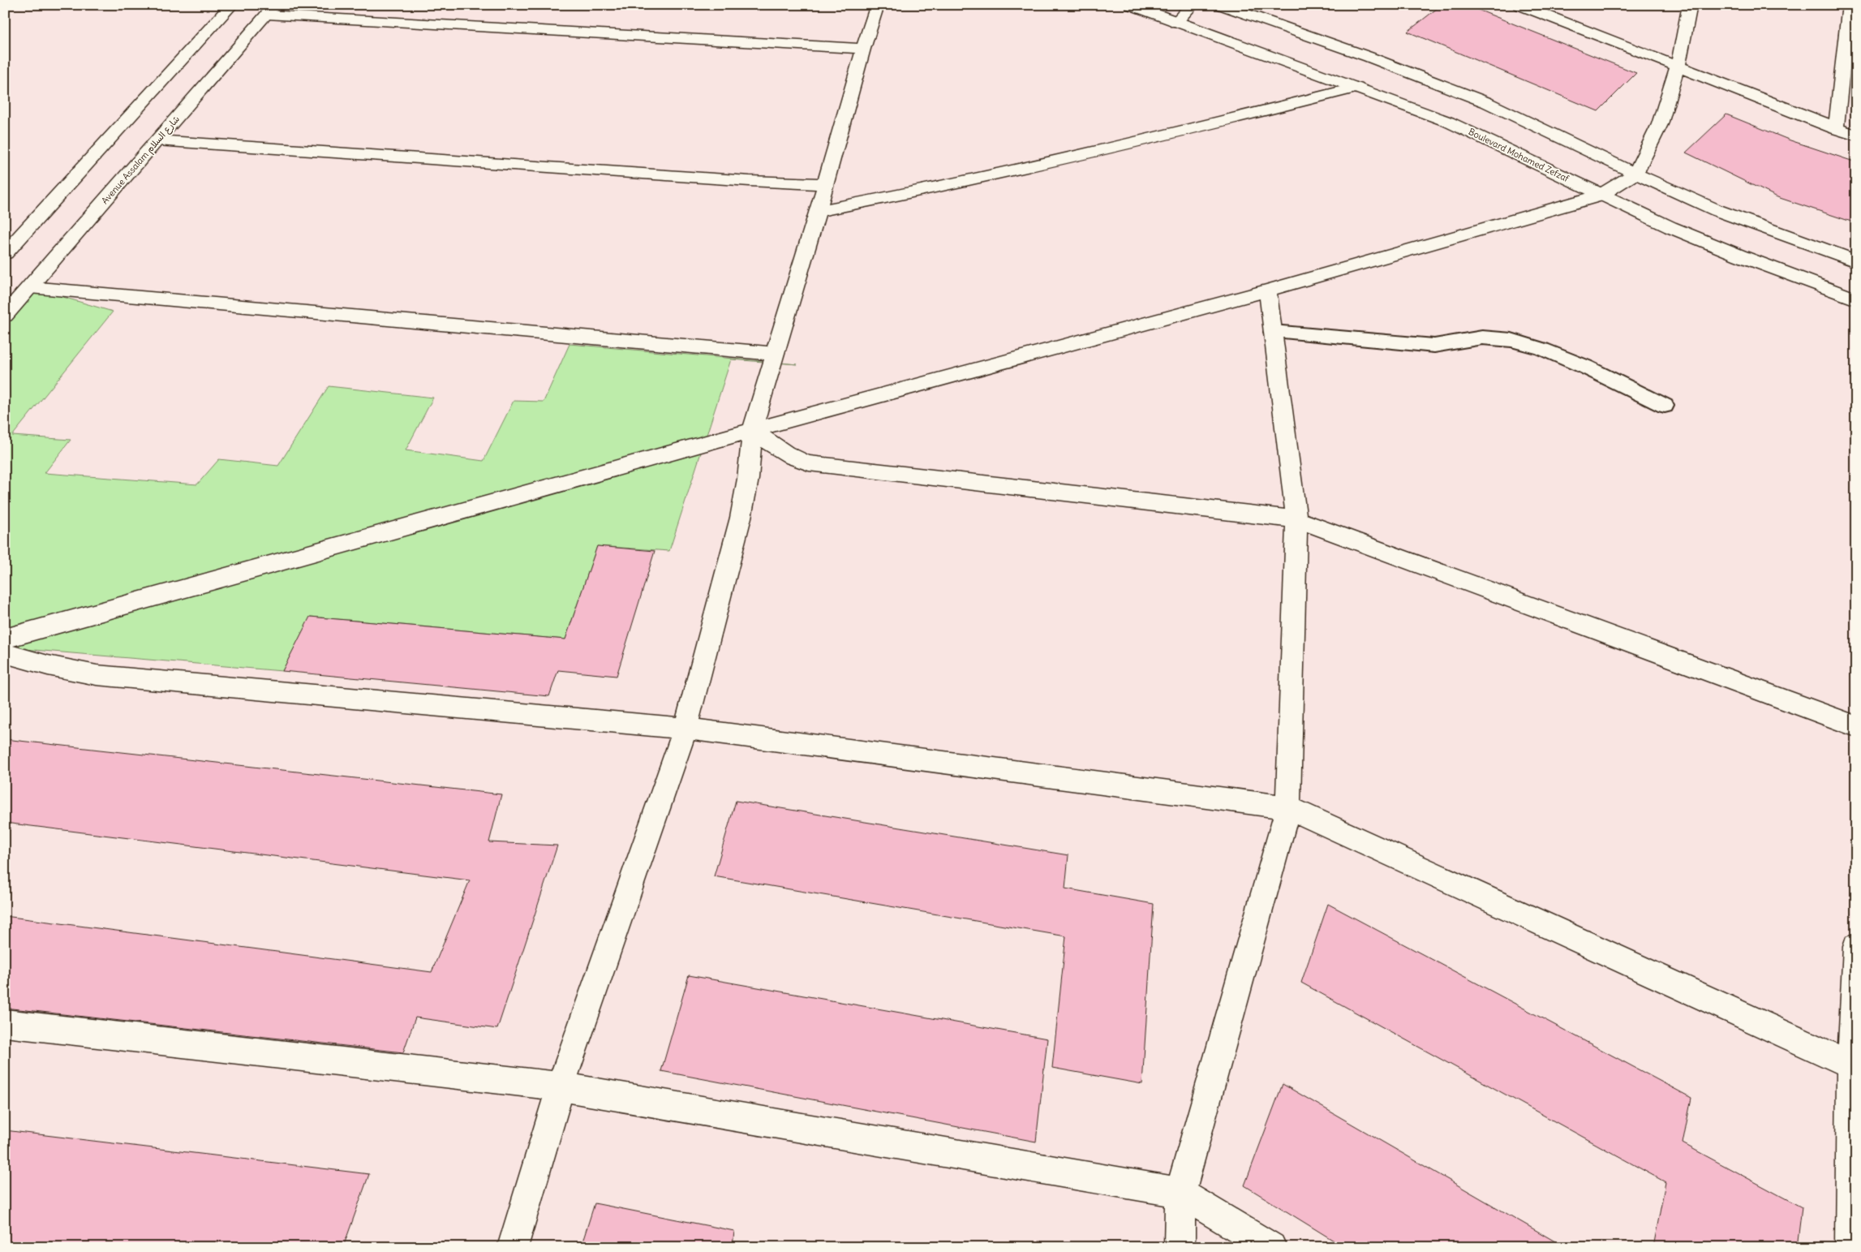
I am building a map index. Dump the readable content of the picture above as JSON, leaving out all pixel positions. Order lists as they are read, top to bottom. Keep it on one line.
{"streets":{"street":["Boulevard Mohamed Zefzaf","Avenue Assalam شارع السلام"]}}
